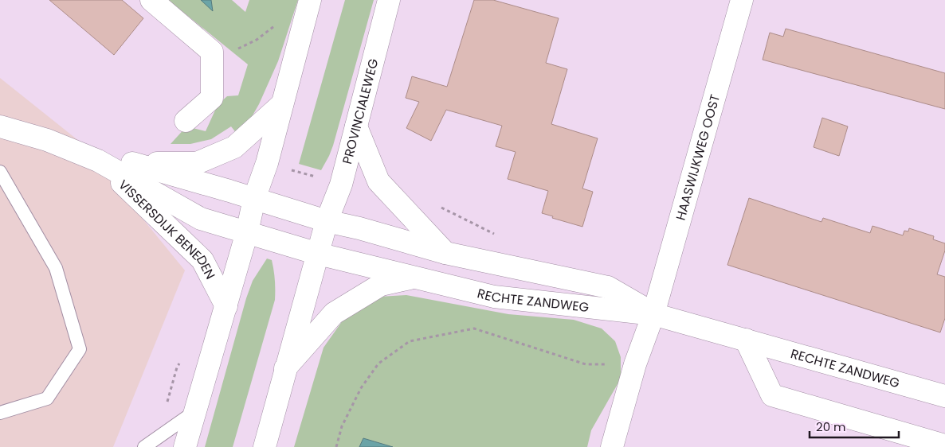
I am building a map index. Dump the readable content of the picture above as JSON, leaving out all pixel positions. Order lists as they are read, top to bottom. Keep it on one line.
{"streets":{"street":["PROVINCIALEWEG","HAASWIJKWEG OOST","VISSERSDIJK BENEDEN","RECHTE ZANDWEG"]},"crossings":[["PROVINCIALEWEG","RECHTE ZANDWEG"],["HAASWIJKWEG OOST","RECHTE ZANDWEG"]],"scale_bar":"20 m"}
